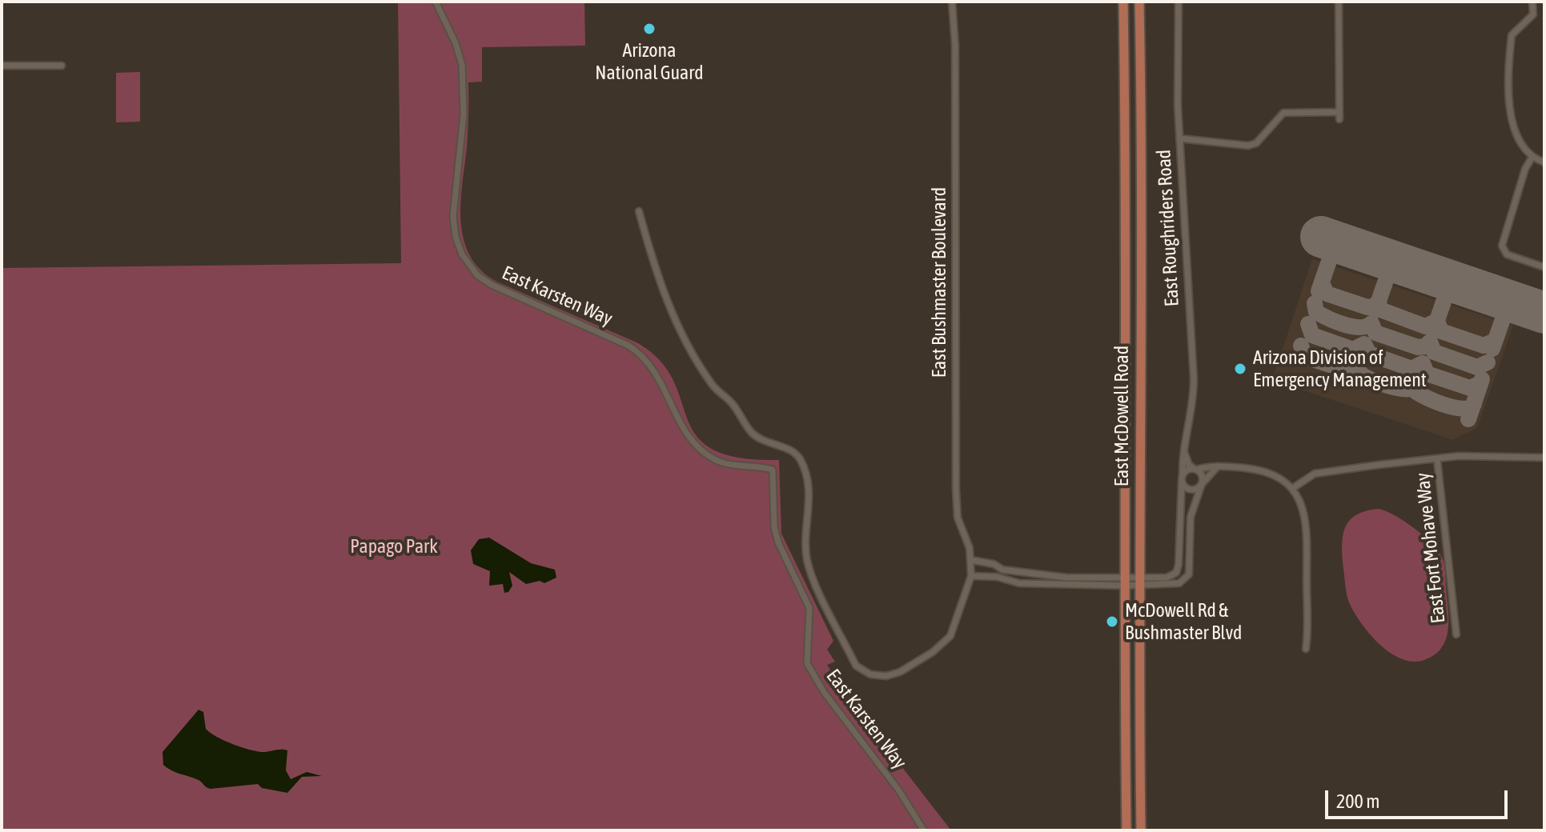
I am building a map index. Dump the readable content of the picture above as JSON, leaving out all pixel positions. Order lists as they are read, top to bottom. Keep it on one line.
{"streets":{"main road":["East McDowell Road"],"street":["East Roughriders Road","East Bushmaster Boulevard","East Karsten Way","East Fort Mohave Way"]},"parks":["Papago Park"],"places":["Arizona National Guard","Arizona Division of Emergency Management","McDowell Rd & Bushmaster Blvd"],"scale_bar":"200 m"}
